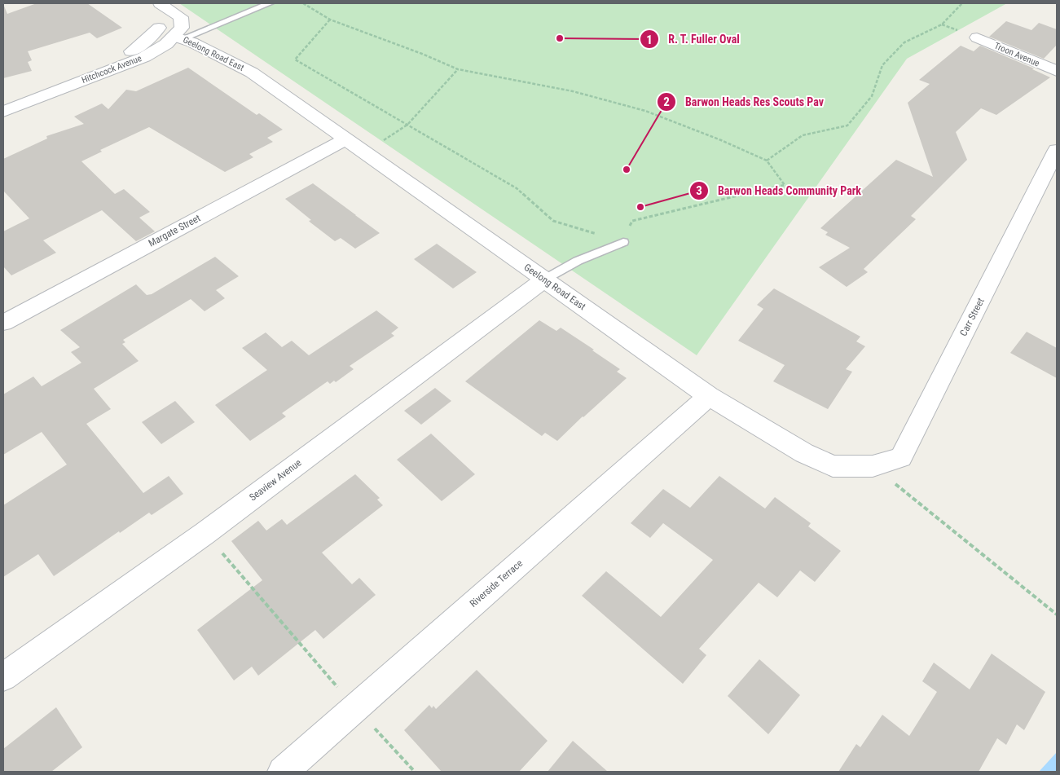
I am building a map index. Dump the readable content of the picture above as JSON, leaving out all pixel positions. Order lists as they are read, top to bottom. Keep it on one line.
{"streets":{"street":["Geelong Road East","Troon Avenue","Hitchcock Avenue","Margate Street","Carr Street","Seaview Avenue","Riverside Terrace"]},"crossings":[["Geelong Road East","Hitchcock Avenue"],["Geelong Road East","Margate Street"],["Geelong Road East","Carr Street"],["Geelong Road East","Seaview Avenue"],["Geelong Road East","Riverside Terrace"]],"places":["R. T. Fuller Oval","Barwon Heads Res Scouts Pav","Barwon Heads Community Park"]}
